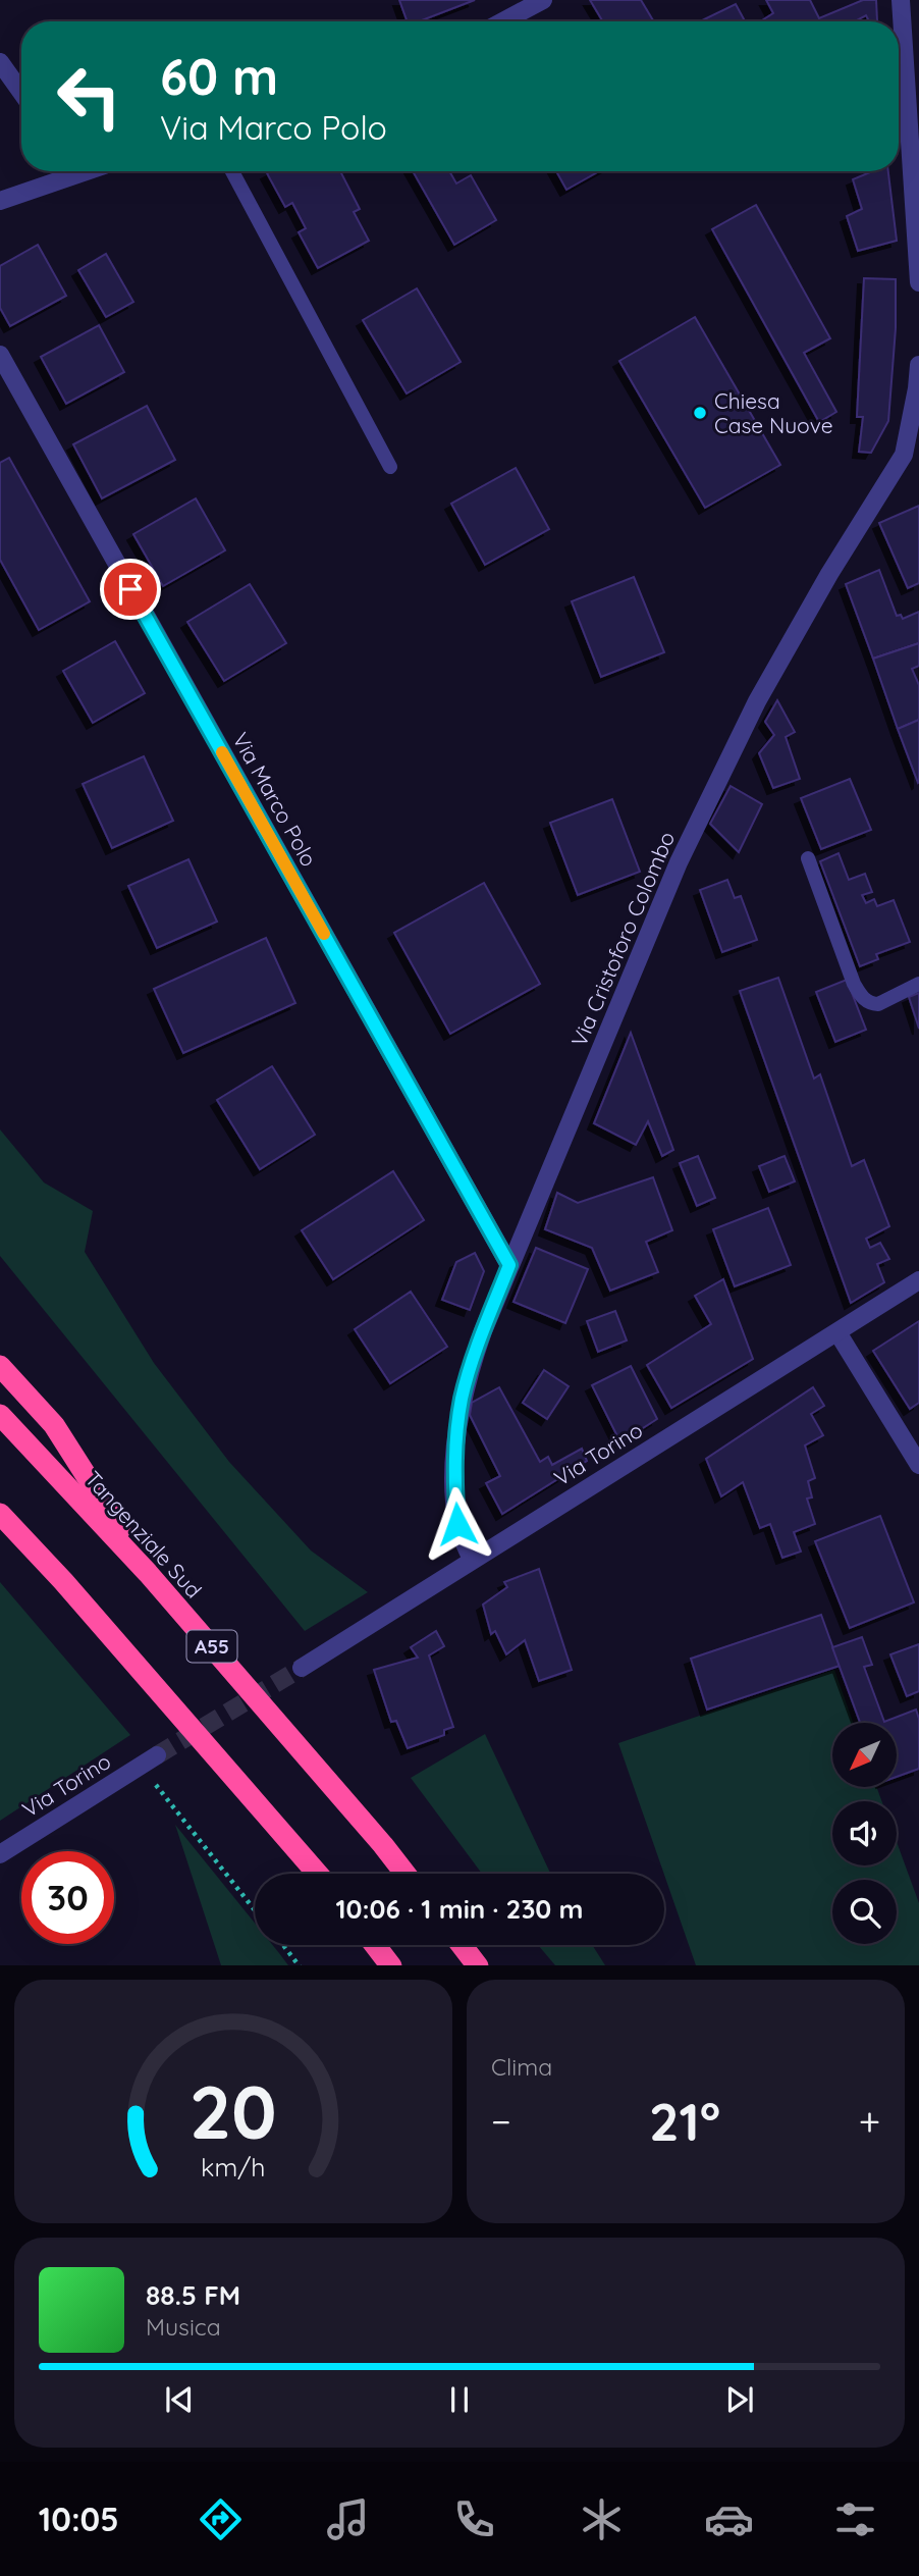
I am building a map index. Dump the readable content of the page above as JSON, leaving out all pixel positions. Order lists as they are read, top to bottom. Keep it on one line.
{"streets":{"highway":["Tangenziale Sud","A55"],"street":["Via Marco Polo","Via Cristoforo Colombo","Via Torino"]},"crossings":[["Via Marco Polo","Via Cristoforo Colombo"],["Via Cristoforo Colombo","Via Torino"]],"places":["Chiesa Case Nuove"],"north":"bottom left","page":{"turn":["60 m","Via Marco Polo"],"limit":"30","trip":"10:06 · 1 min · 230 m","tile":"Clima","heat":["−","21°","+"],"song":["88.5 FM","Musica"],"tabs":"10:05","gauge":["20","km/h"]}}
